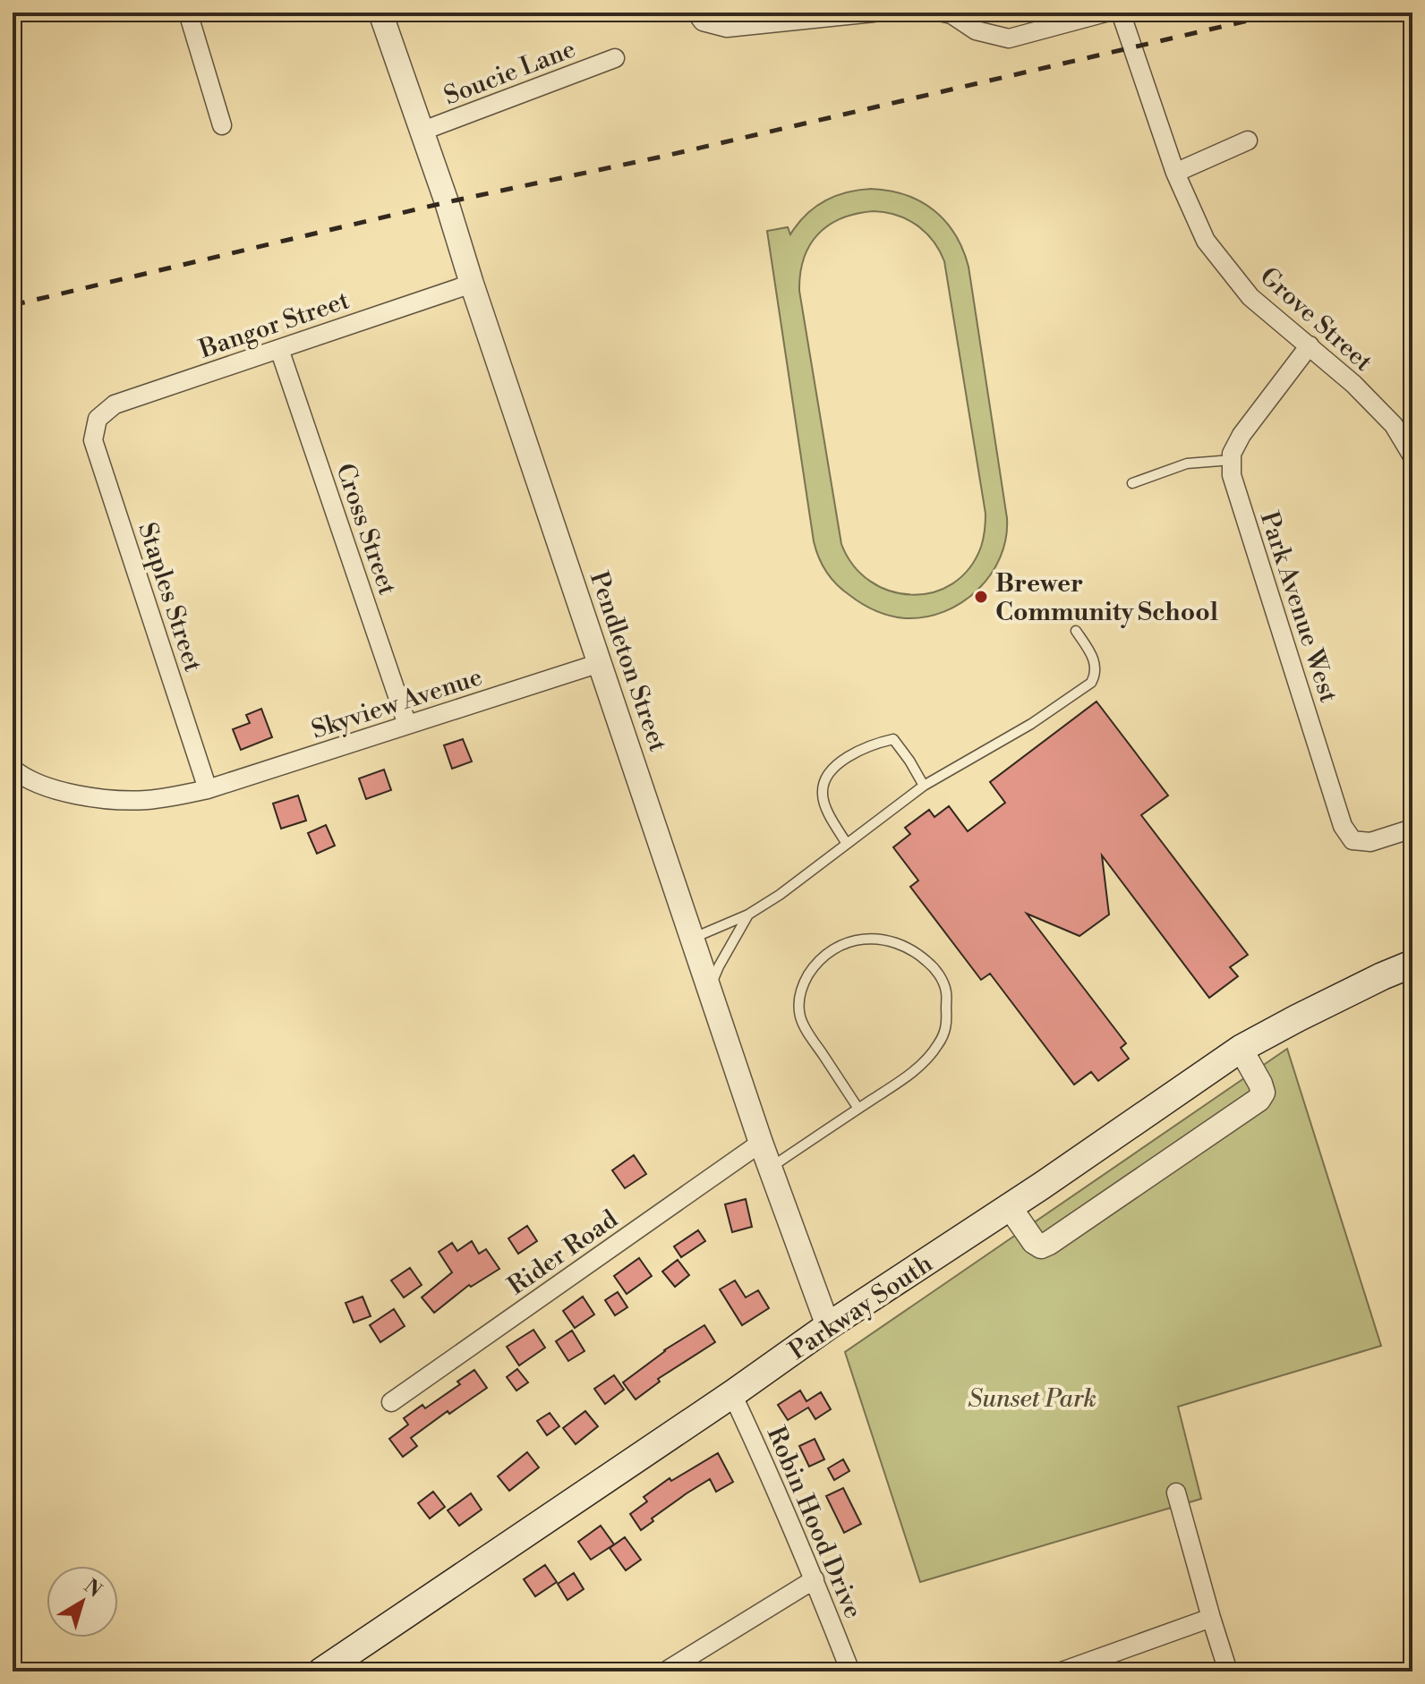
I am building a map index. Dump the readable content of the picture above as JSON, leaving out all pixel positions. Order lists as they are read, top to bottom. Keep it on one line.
{"streets":{"main road":["Parkway South"],"street":["Soucie Lane","Grove Street","Bangor Street","Cross Street","Staples Street","Park Avenue West","Pendleton Street","Skyview Avenue","Rider Road","Robin Hood Drive"]},"crossings":[["Soucie Lane","Pendleton Street"],["Bangor Street","Cross Street"],["Bangor Street","Staples Street"],["Bangor Street","Pendleton Street"],["Cross Street","Skyview Avenue"],["Staples Street","Skyview Avenue"],["Pendleton Street","Skyview Avenue"],["Pendleton Street","Rider Road"],["Pendleton Street","Parkway South"],["Parkway South","Robin Hood Drive"]],"parks":["Sunset Park"],"places":["Brewer Community School"],"north":"top right"}
